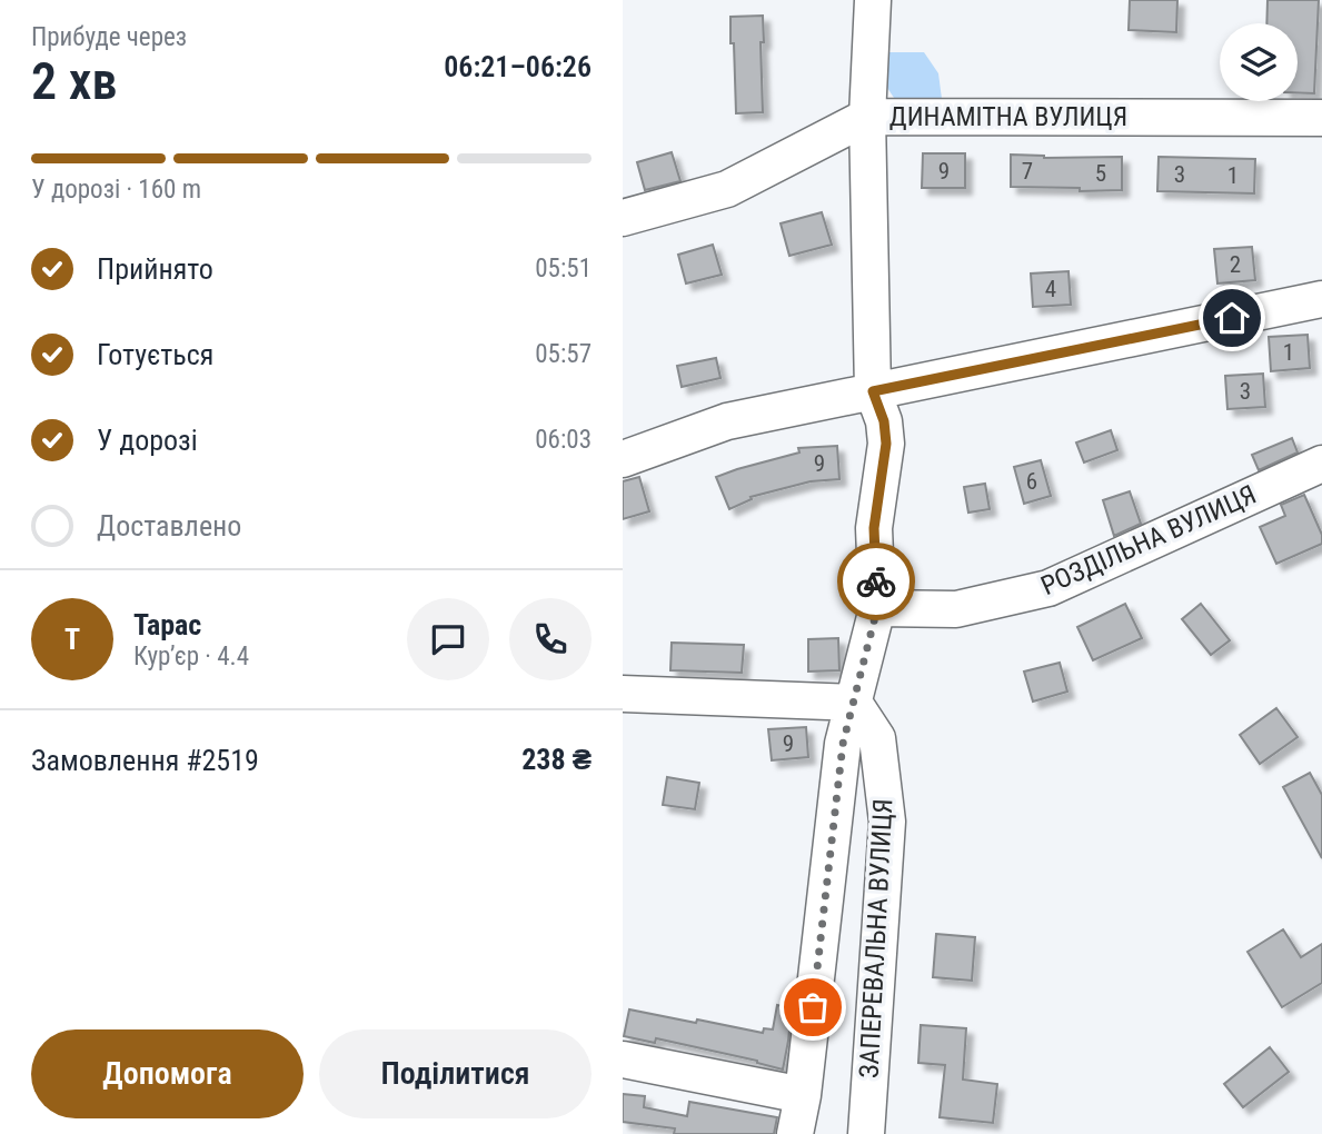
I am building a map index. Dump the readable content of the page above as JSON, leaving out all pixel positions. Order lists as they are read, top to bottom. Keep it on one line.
{"streets":{"street":["ДИНАМІТНА ВУЛИЦЯ","РОЗДІЛЬНА ВУЛИЦЯ","ЗАПЕРЕВАЛЬНА ВУЛИЦЯ"]},"crossings":[["ДИНАМІТНА ВУЛИЦЯ","ЗАПЕРЕВАЛЬНА ВУЛИЦЯ"],["РОЗДІЛЬНА ВУЛИЦЯ","ЗАПЕРЕВАЛЬНА ВУЛИЦЯ"]],"house_numbers":["9","7","5","3","1","2","4","1","3","9","6","9"],"page":{"heading":["2 хв","Прибуде через","06:21–06:26"],"panel":["Тарас","Кур’єр · 4.4","Замовлення #2519","238 ₴"],"bar":"У дорозі · 160 m","list":[["Прийнято","05:51"],["Готується","05:57"],["У дорозі","06:03"],"Доставлено"],"round":"Т","buttons":["Допомога","Поділитися"]}}
